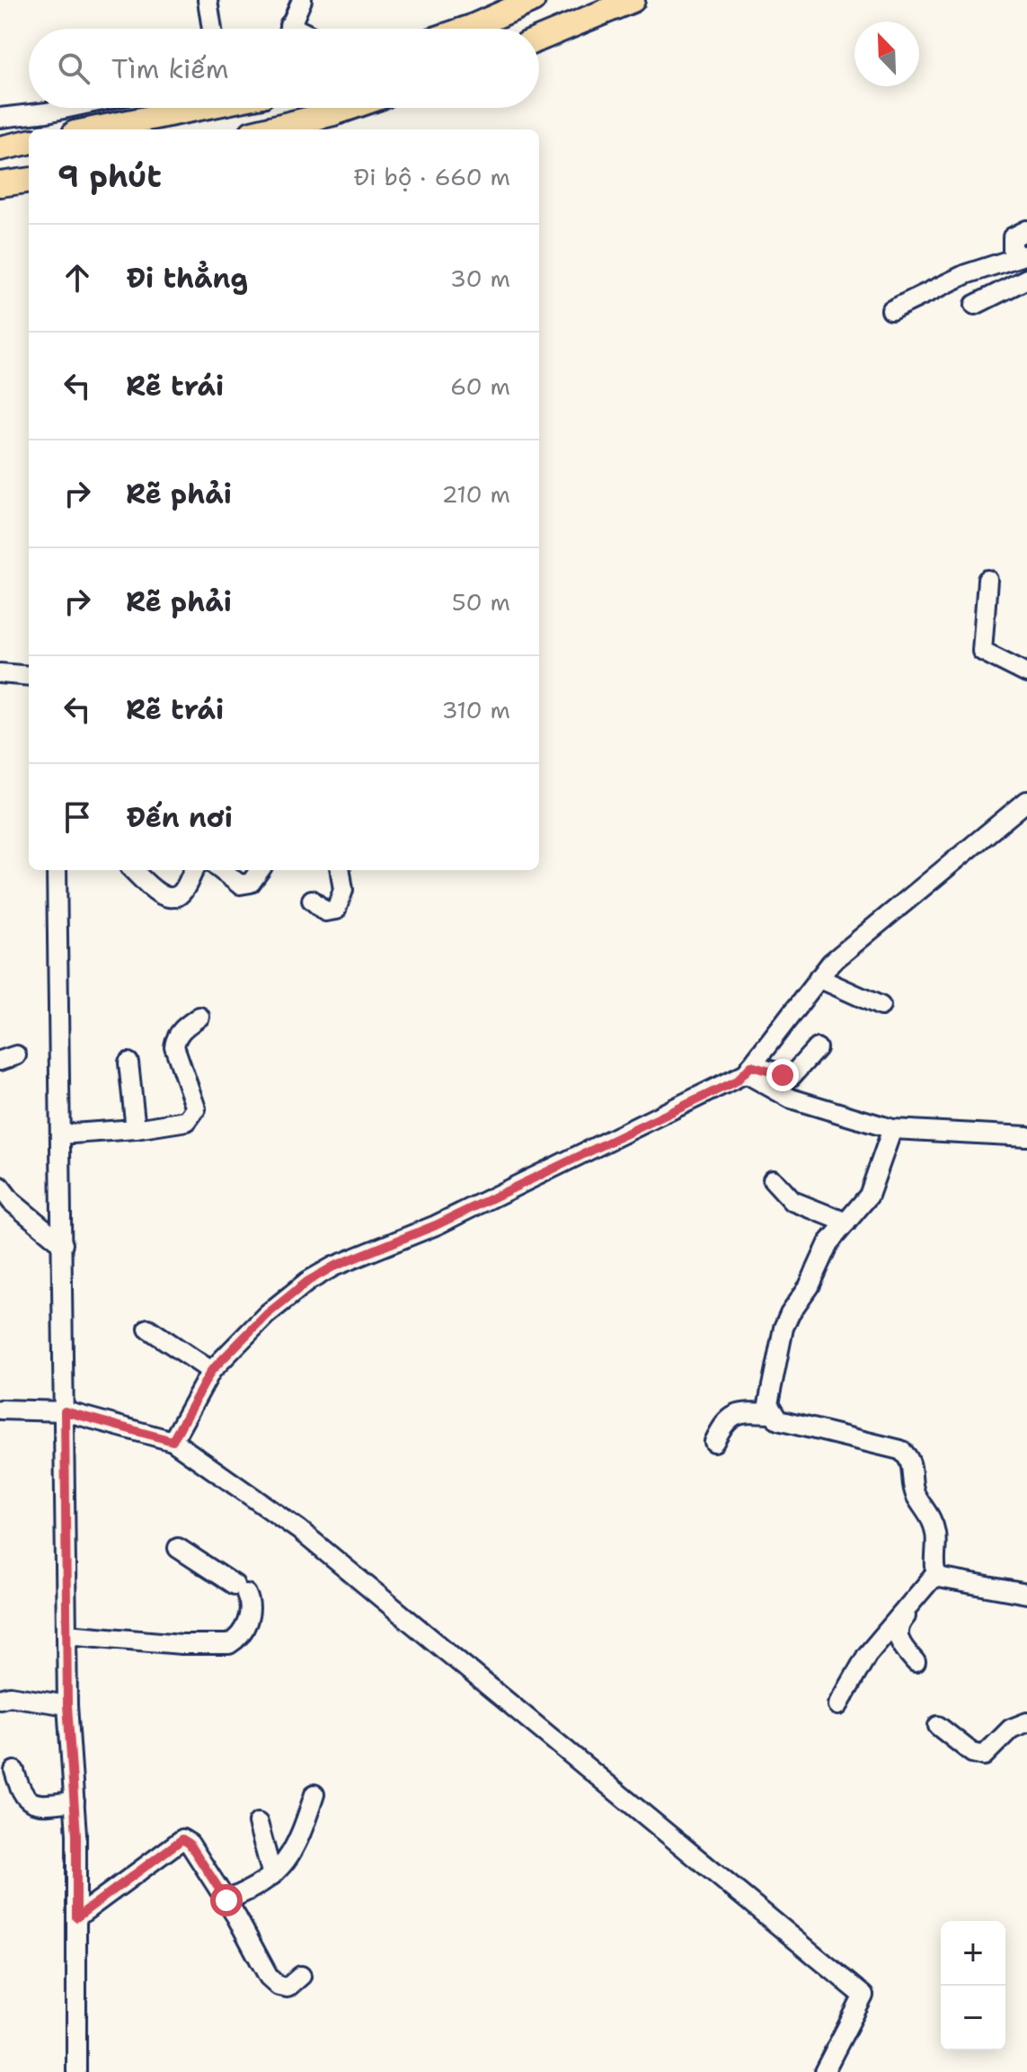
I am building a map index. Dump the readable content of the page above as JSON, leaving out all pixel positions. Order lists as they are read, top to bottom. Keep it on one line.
{"north":"top left","page":{"search":"Tìm kiếm","heading":["9 phút","Đi bộ · 660 m"],"list":[["Đi thẳng","30 m"],["Rẽ trái","60 m"],["Rẽ phải","210 m"],["Rẽ phải","50 m"],["Rẽ trái","310 m"],"Đến nơi"],"map_buttons":["+","−"]}}
